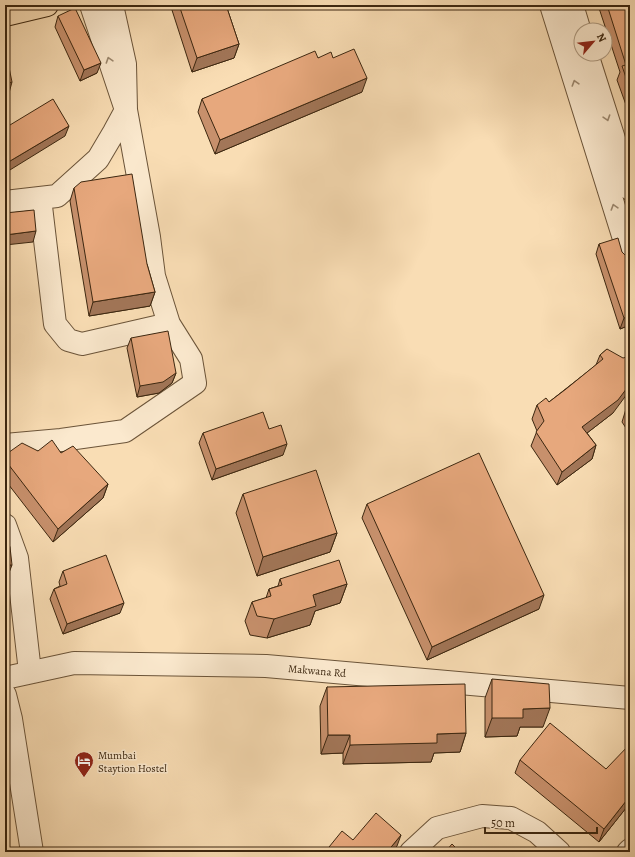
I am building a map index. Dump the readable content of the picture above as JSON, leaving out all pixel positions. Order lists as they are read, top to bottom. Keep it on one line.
{"streets":{"street":["Makwana Rd"]},"places":{"hotel":["Mumbai Staytion Hostel"]},"scale_bar":"50 m","north":"top right"}
